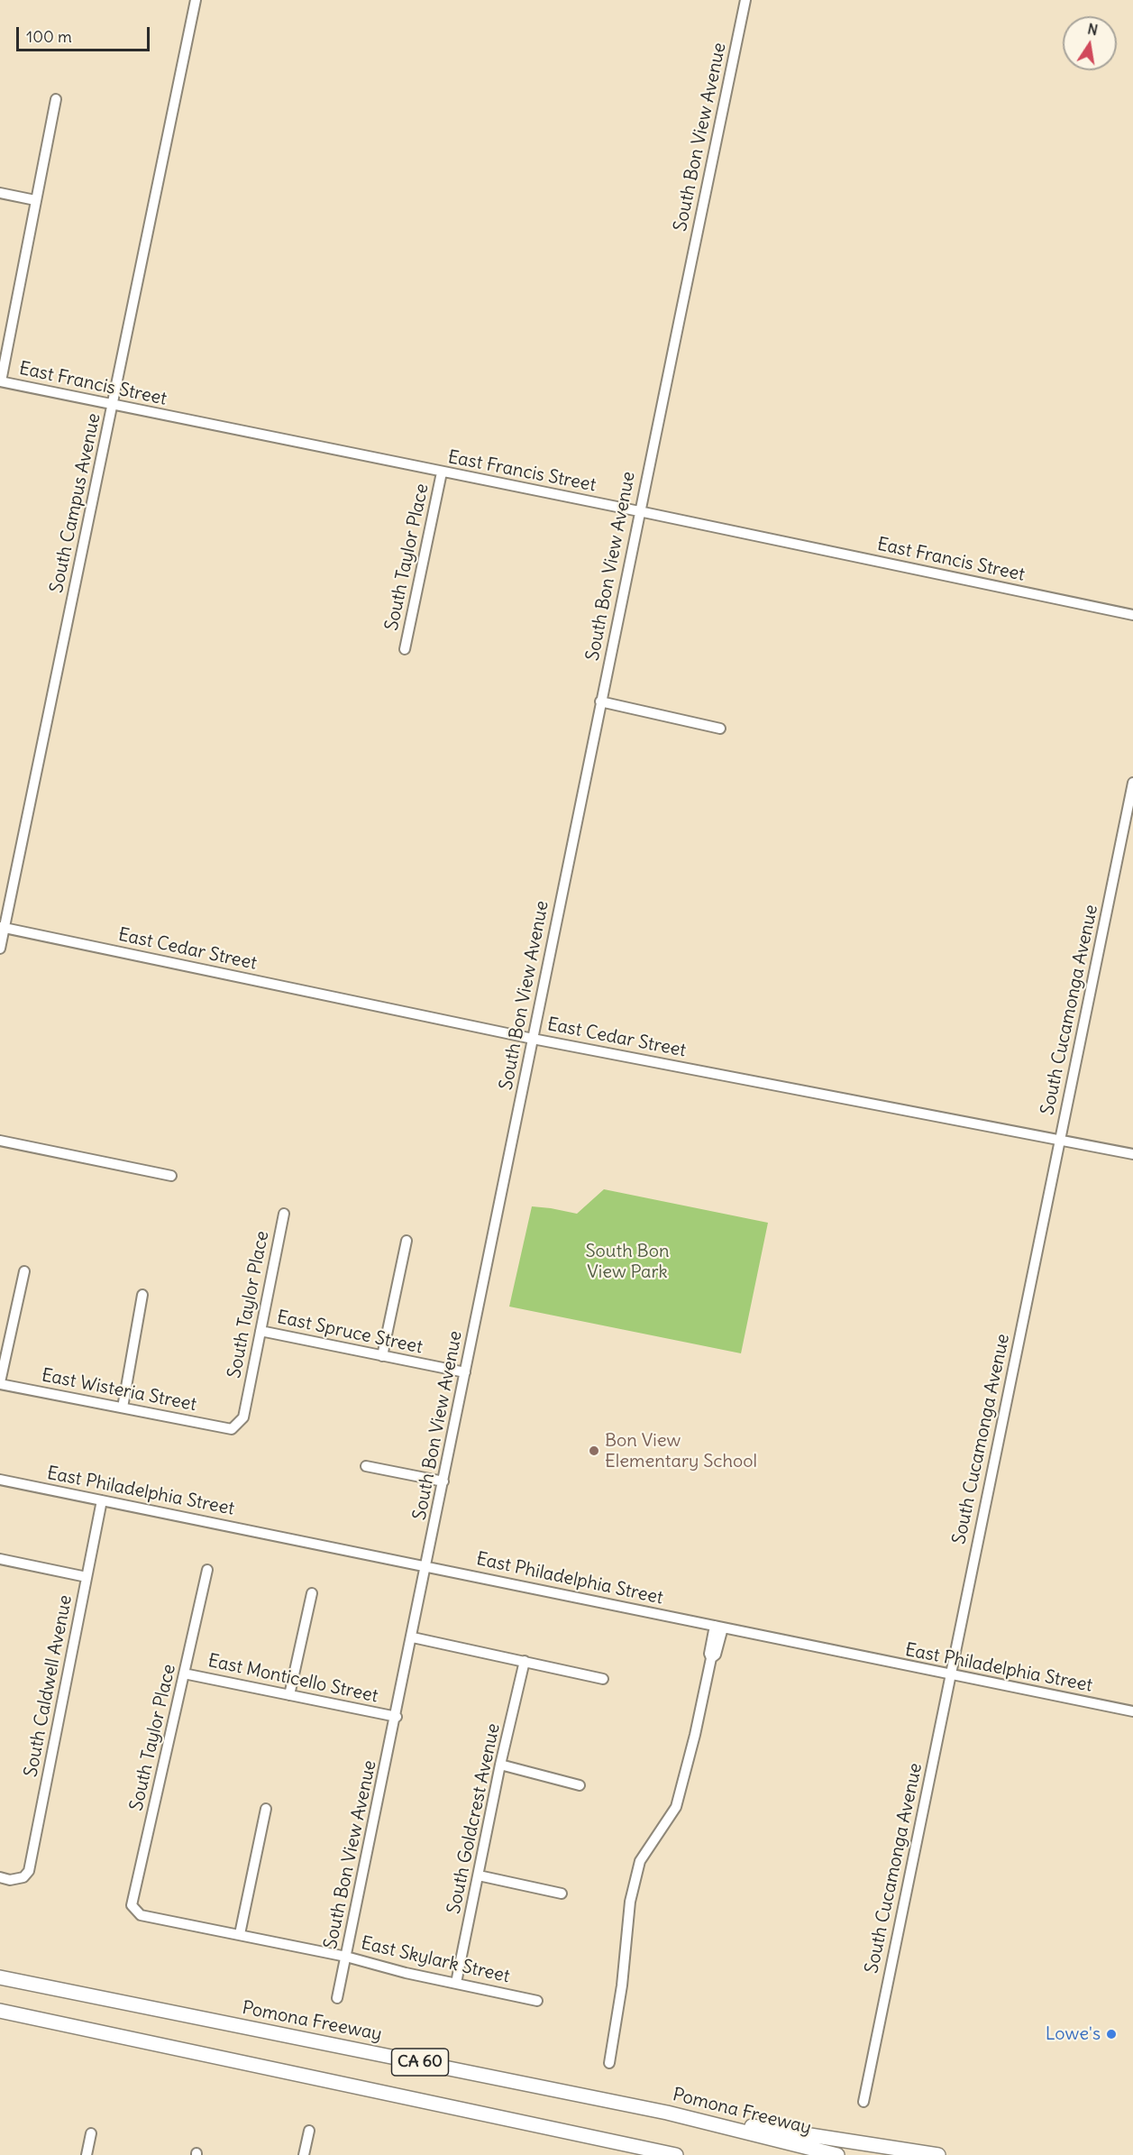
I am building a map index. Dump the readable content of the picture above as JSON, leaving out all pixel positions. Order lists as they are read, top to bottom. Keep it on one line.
{"streets":{"highway":["Pomona Freeway","CA 60"],"street":["South Bon View Avenue","East Francis Street","South Campus Avenue","South Taylor Place","East Cedar Street","South Cucamonga Avenue","East Spruce Street","East Wisteria Street","East Philadelphia Street","East Monticello Street","South Caldwell Avenue","South Goldcrest Avenue","East Skylark Street"]},"crossings":[["South Bon View Avenue","East Francis Street"],["South Bon View Avenue","East Cedar Street"],["South Bon View Avenue","East Spruce Street"],["South Bon View Avenue","East Philadelphia Street"],["South Bon View Avenue","East Monticello Street"],["South Bon View Avenue","East Skylark Street"],["East Francis Street","South Campus Avenue"],["East Francis Street","South Taylor Place"],["South Campus Avenue","East Cedar Street"],["South Taylor Place","East Spruce Street"],["South Taylor Place","East Wisteria Street"],["South Taylor Place","East Monticello Street"],["South Taylor Place","East Skylark Street"],["East Cedar Street","South Cucamonga Avenue"],["South Cucamonga Avenue","East Philadelphia Street"],["East Philadelphia Street","South Caldwell Avenue"],["South Goldcrest Avenue","East Skylark Street"]],"parks":["South Bon View Park"],"places":["Bon View Elementary School","Lowe's"],"scale_bar":"100 m","north":"top"}
